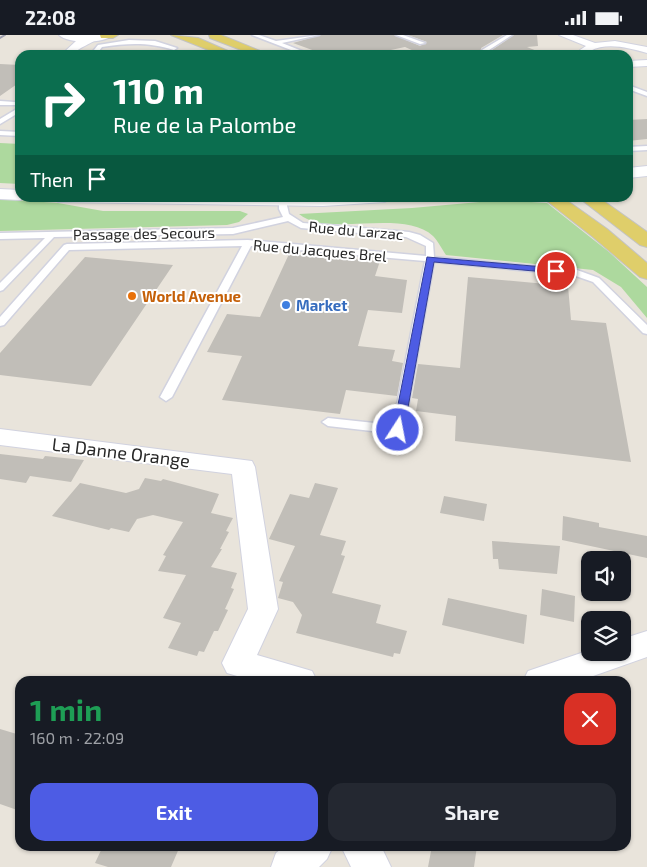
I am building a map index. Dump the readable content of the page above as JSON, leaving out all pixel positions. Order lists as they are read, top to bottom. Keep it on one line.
{"streets":{"street":["La Danne Orange"],"lane":["Rue du Larzac","Passage des Secours","Rue du Jacques Brel"]},"crossings":[["Rue du Larzac","Passage des Secours"],["Rue du Larzac","Rue du Jacques Brel"]],"places":["World Avenue","Market"],"page":{"status":"22:08","turn":["110 m","Rue de la Palombe"],"then":"Then","heading":["1 min","160 m · 22:09"],"buttons":["Exit","Share"]}}
